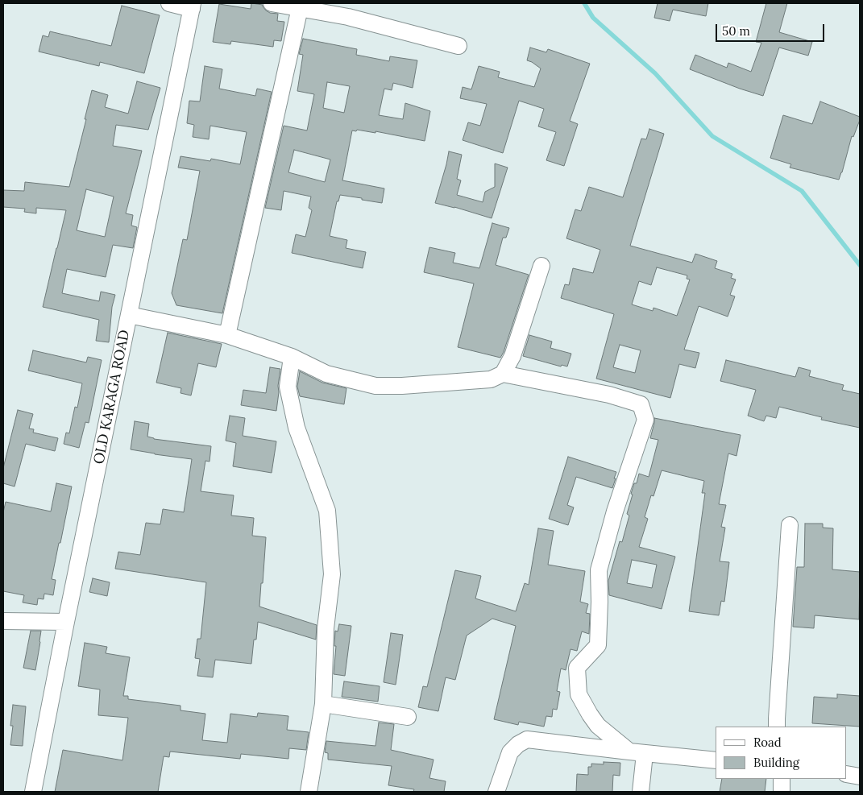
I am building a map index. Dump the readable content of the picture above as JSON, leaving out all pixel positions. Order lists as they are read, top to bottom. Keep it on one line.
{"streets":{"street":["OLD KARAGA ROAD"]},"legend":["Road","Building"],"scale_bar":"50 m"}
